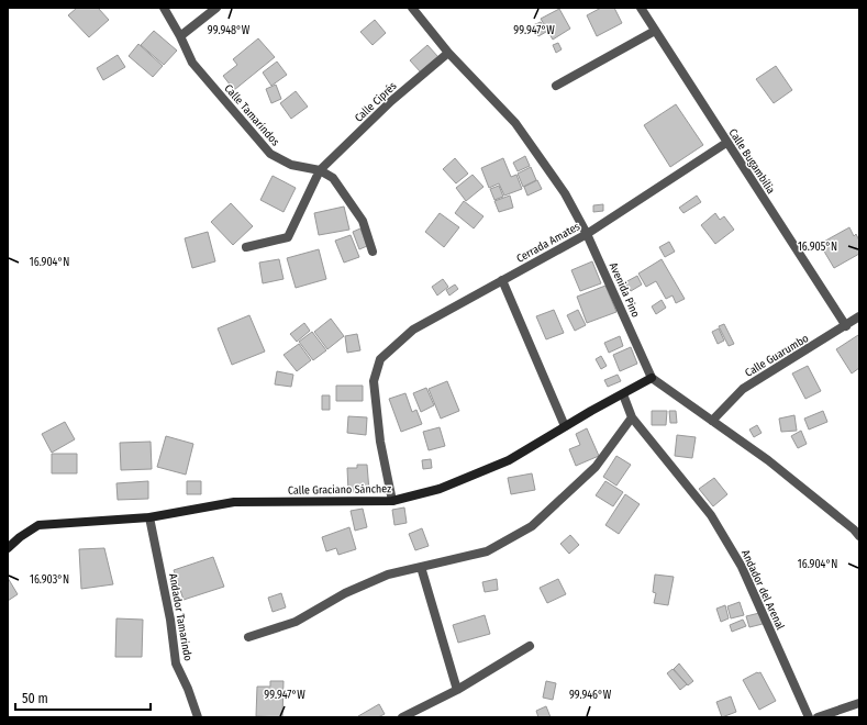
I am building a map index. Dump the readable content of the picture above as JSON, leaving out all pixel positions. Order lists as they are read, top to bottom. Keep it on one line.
{"streets":{"street":["Calle Ciprés","Calle Tamarindos","Calle Bugambilia","Cerrada Amates","Avenida Pino","Calle Guarumbo","Calle Graciano Sánchez","Andador del Arenal","Andador Tamarindo"]},"crossings":[["Calle Ciprés","Calle Tamarindos"],["Calle Ciprés","Avenida Pino"],["Calle Bugambilia","Cerrada Amates"],["Calle Bugambilia","Calle Guarumbo"],["Cerrada Amates","Avenida Pino"],["Cerrada Amates","Calle Graciano Sánchez"],["Avenida Pino","Calle Graciano Sánchez"],["Calle Graciano Sánchez","Andador del Arenal"],["Calle Graciano Sánchez","Andador Tamarindo"]],"scale_bar":"50 m","coordinates":["99.947°W","99.948°W","16.905°N","16.904°N","16.903°N","99.946°W"]}
